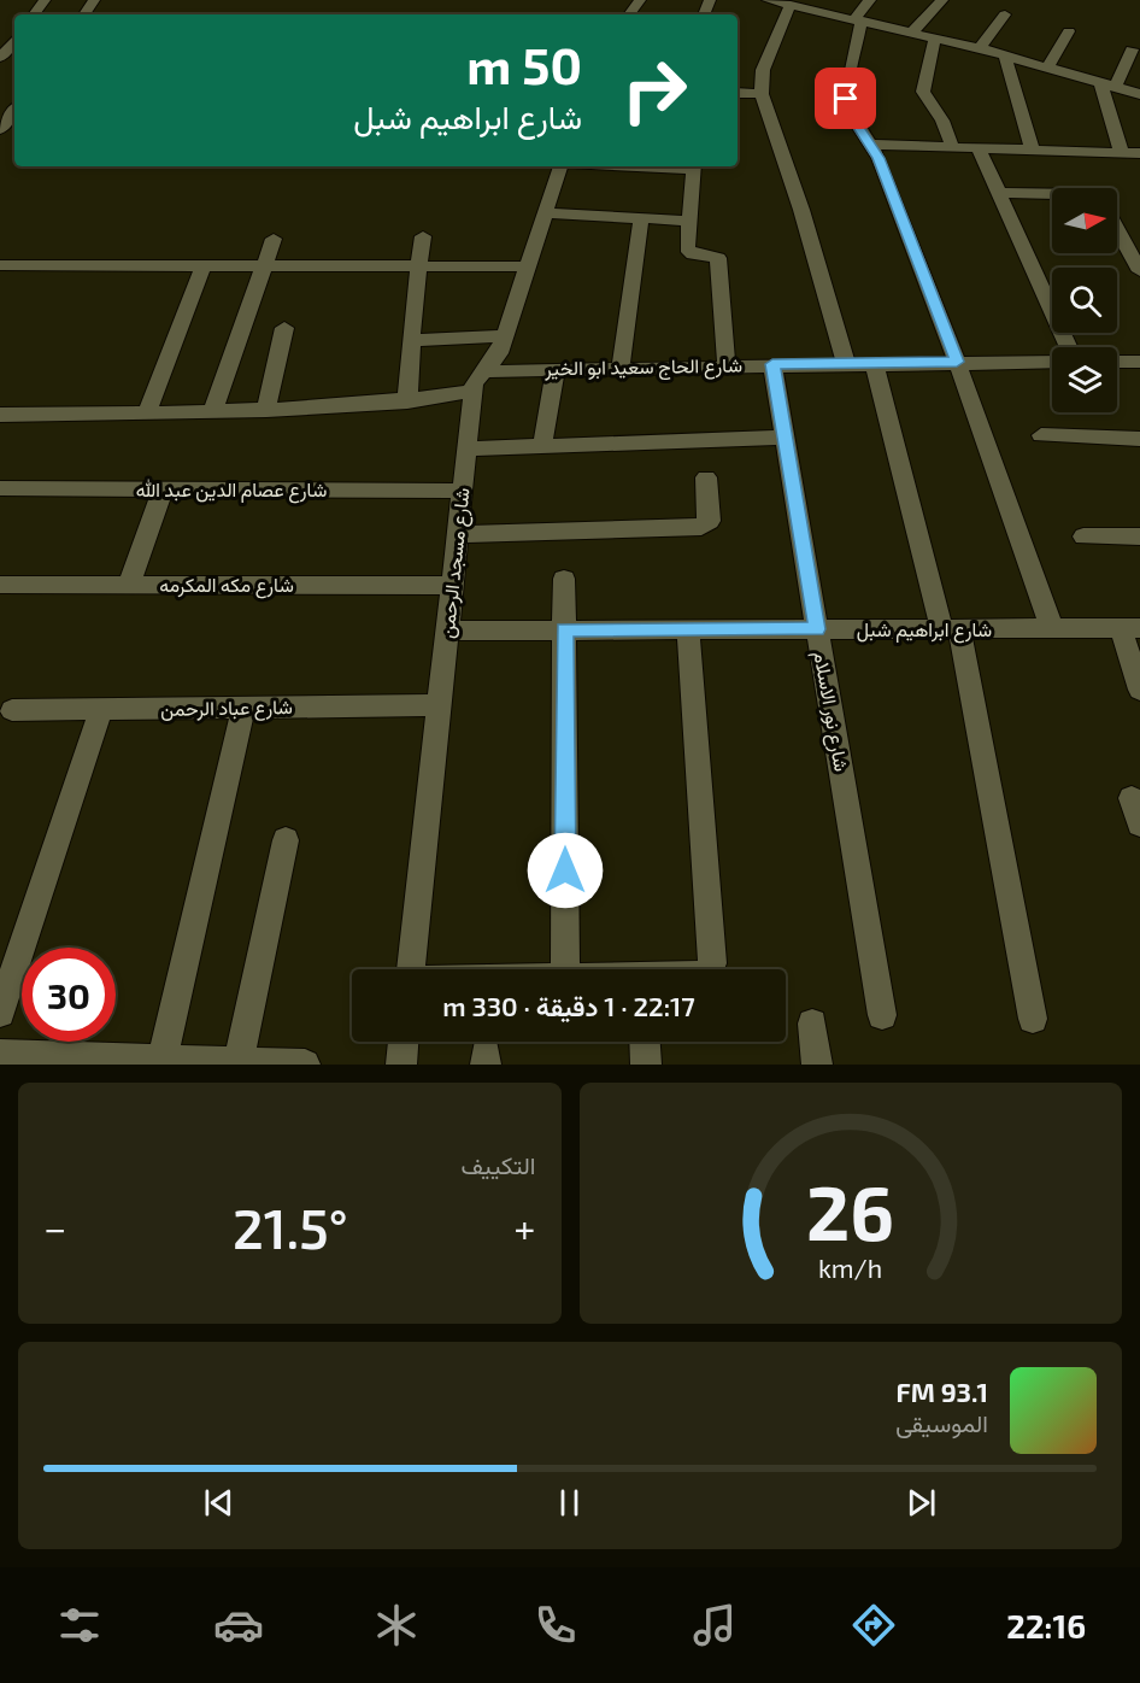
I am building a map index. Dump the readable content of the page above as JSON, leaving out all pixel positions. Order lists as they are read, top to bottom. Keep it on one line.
{"streets":{"street":["شارع الحاج سعيد ابو الخير","شارع عصام الدين عبد الله","شارع مسجد الرحمن","شارع مكه المكرمه","شارع ابراهيم شبل","شارع عباد الرحمن","شارع نور الاسلام"]},"crossings":[["شارع الحاج سعيد ابو الخير","شارع مسجد الرحمن"],["شارع الحاج سعيد ابو الخير","شارع نور الاسلام"],["شارع عصام الدين عبد الله","شارع مسجد الرحمن"],["شارع مسجد الرحمن","شارع مكه المكرمه"],["شارع مسجد الرحمن","شارع ابراهيم شبل"],["شارع مسجد الرحمن","شارع عباد الرحمن"],["شارع ابراهيم شبل","شارع نور الاسلام"]],"north":"right","page":{"turn":["50 m","شارع ابراهيم شبل"],"limit":"30","trip":"22:17 · 1 دقيقة · 330 m","tile":"التكييف","heat":["−","21.5°","+"],"song":["93.1 FM","الموسيقى"],"tabs":"22:16","gauge":["26","km/h"]}}
